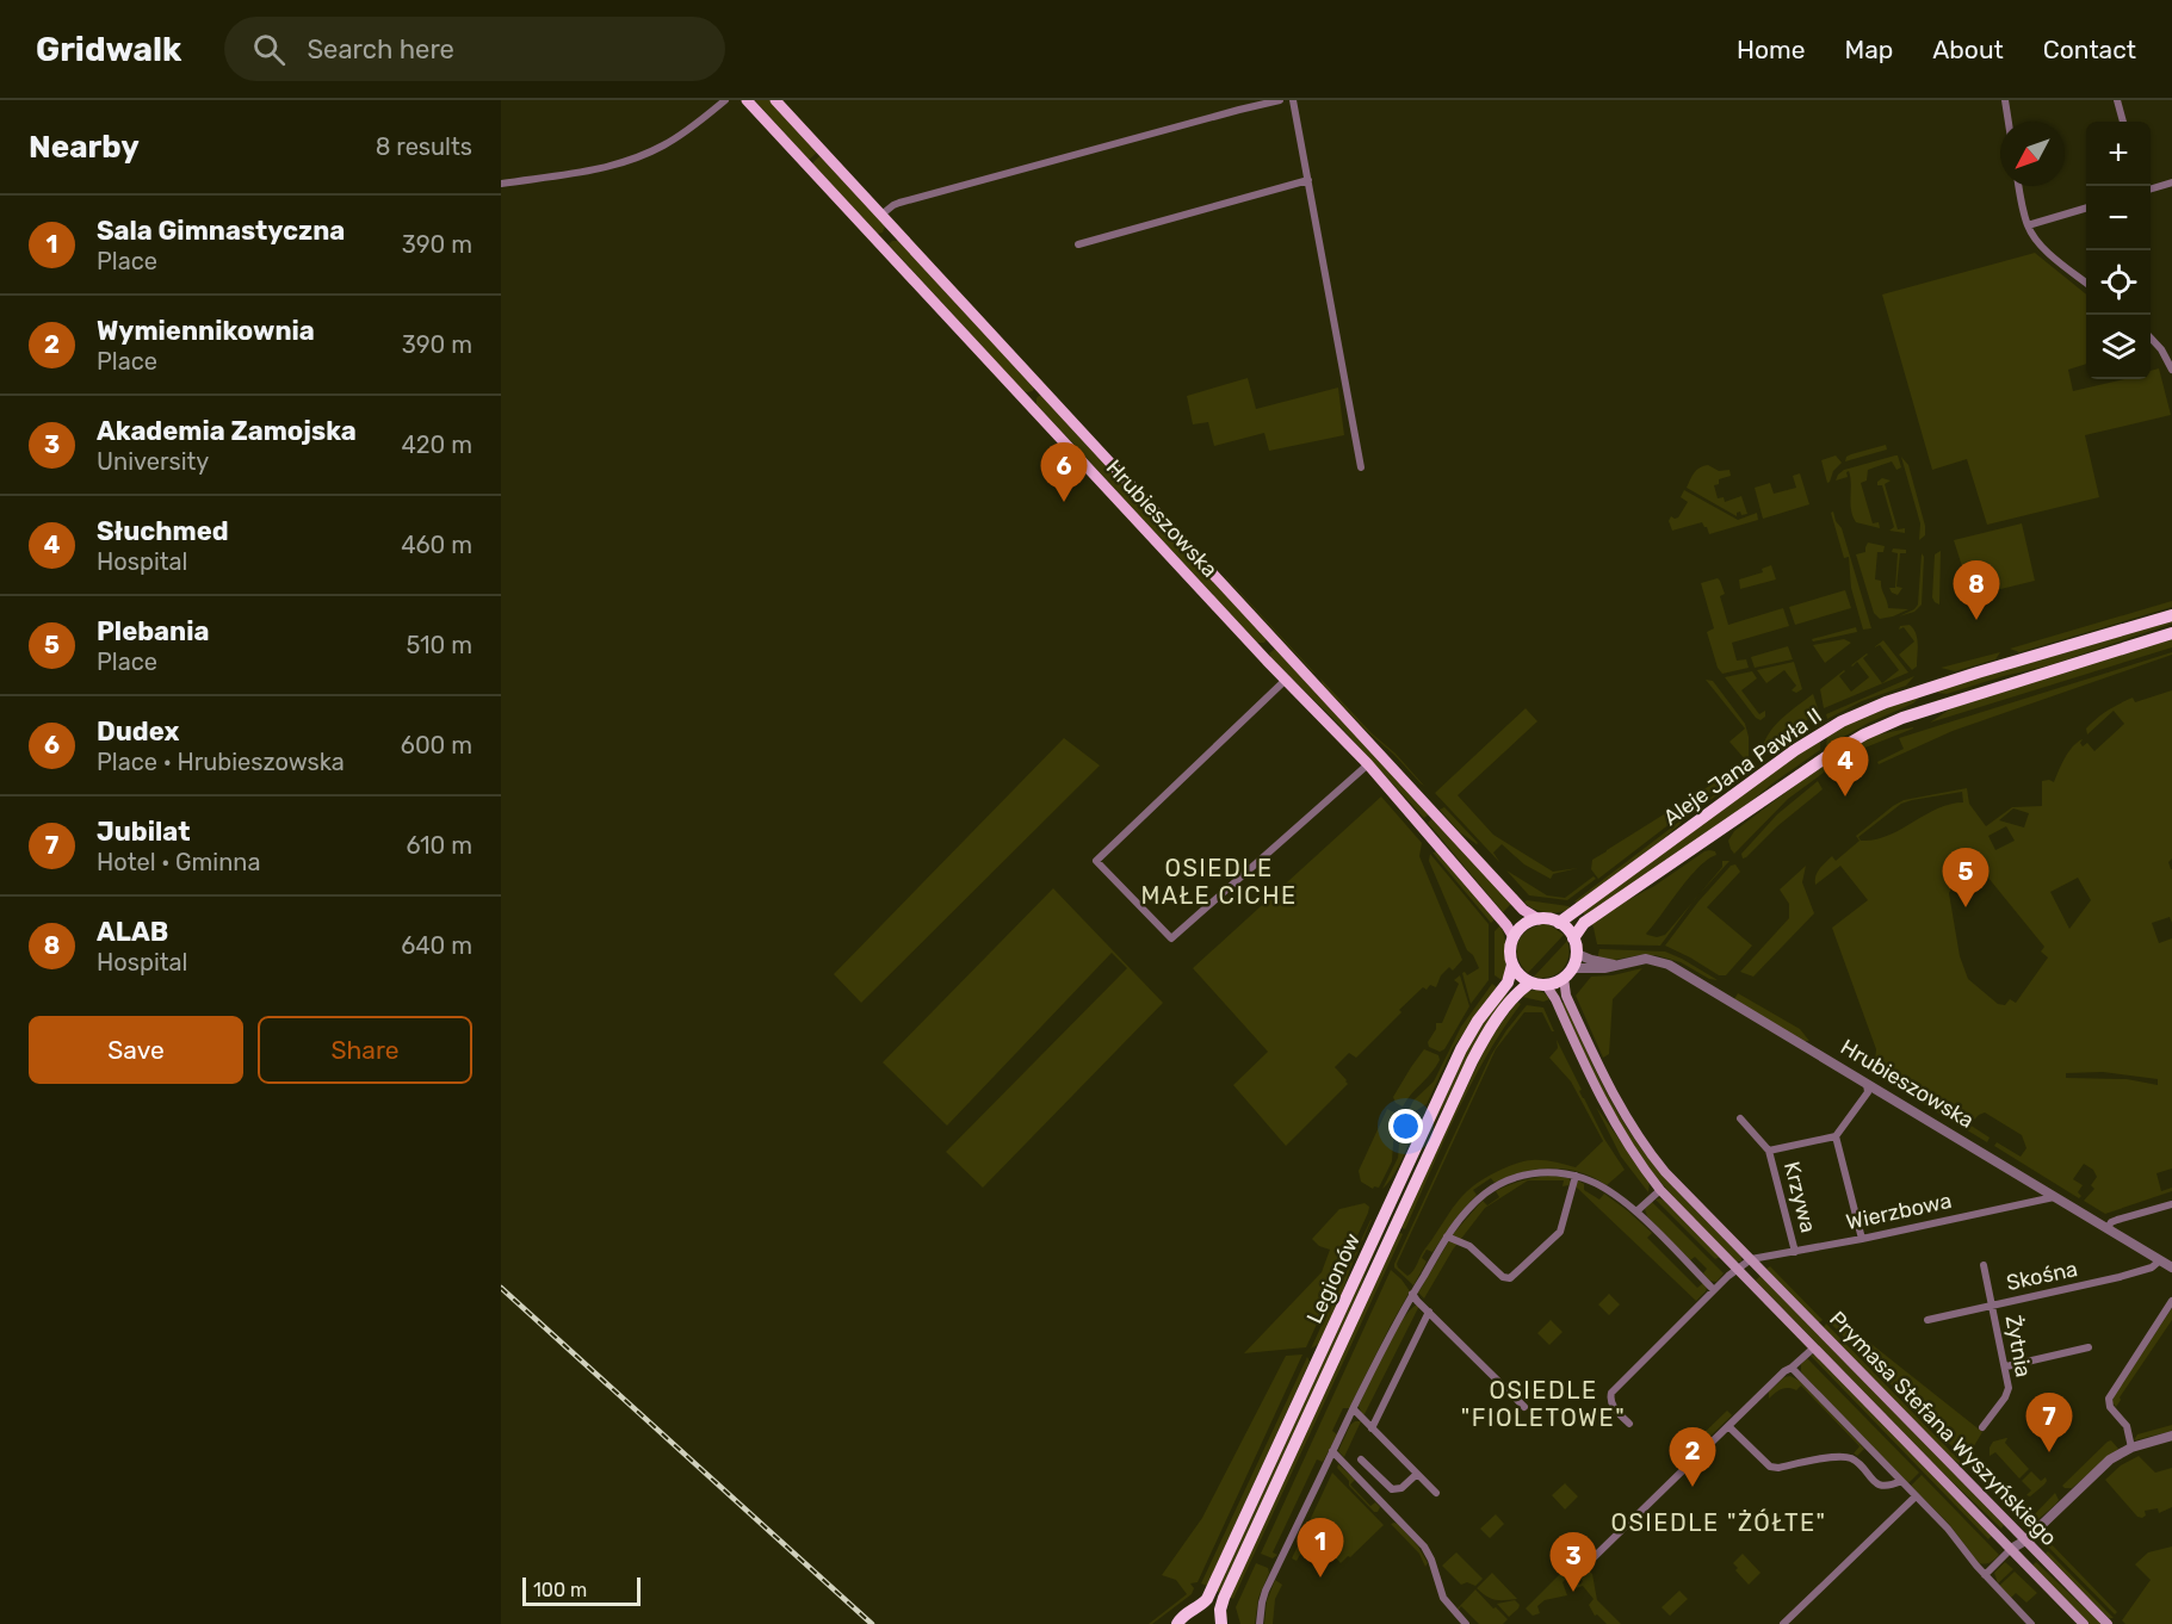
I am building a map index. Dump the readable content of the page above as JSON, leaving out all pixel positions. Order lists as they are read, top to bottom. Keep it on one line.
{"streets":{"highway":["Aleje Jana Pawła II","Legionów"],"main road":["Hrubieszowska","Prymasa Stefana Wyszyńskiego"],"street":["Krzywa","Wierzbowa","Skośna","Żytnia"]},"crossings":[["Hrubieszowska","Aleje Jana Pawła II"],["Hrubieszowska","Wierzbowa"],["Hrubieszowska","Skośna"],["Hrubieszowska","Legionów"],["Hrubieszowska","Prymasa Stefana Wyszyńskiego"],["Aleje Jana Pawła II","Legionów"],["Aleje Jana Pawła II","Prymasa Stefana Wyszyńskiego"],["Krzywa","Wierzbowa"],["Wierzbowa","Prymasa Stefana Wyszyńskiego"],["Skośna","Żytnia"],["Legionów","Prymasa Stefana Wyszyńskiego"]],"districts":["OSIEDLE MAŁE CICHE","OSIEDLE \"FIOLETOWE\"","OSIEDLE \"ŻÓŁTE\""],"scale_bar":"100 m","north":"bottom left","page":{"header":"Gridwalk","search":"Search here","nav":["Home","Map","About","Contact"],"heading":["Nearby","8 results"],"map_buttons":["+","−"],"list":[{"mark":"1","name":"Sala Gimnastyczna","note":"Place","value":"390 m"},{"mark":"2","name":"Wymiennikownia","note":"Place","value":"390 m"},{"mark":"3","name":"Akademia Zamojska","note":"University","value":"420 m"},{"mark":"4","name":"Słuchmed","note":"Hospital","value":"460 m"},{"mark":"5","name":"Plebania","note":"Place","value":"510 m"},{"mark":"6","name":"Dudex","note":"Place · Hrubieszowska","value":"600 m"},{"mark":"7","name":"Jubilat","note":"Hotel · Gminna","value":"610 m"},{"mark":"8","name":"ALAB","note":"Hospital","value":"640 m"}],"pins":["6","8","4","5","7","2","1","3"],"buttons":["Save","Share"],"scale":"100 m"}}
